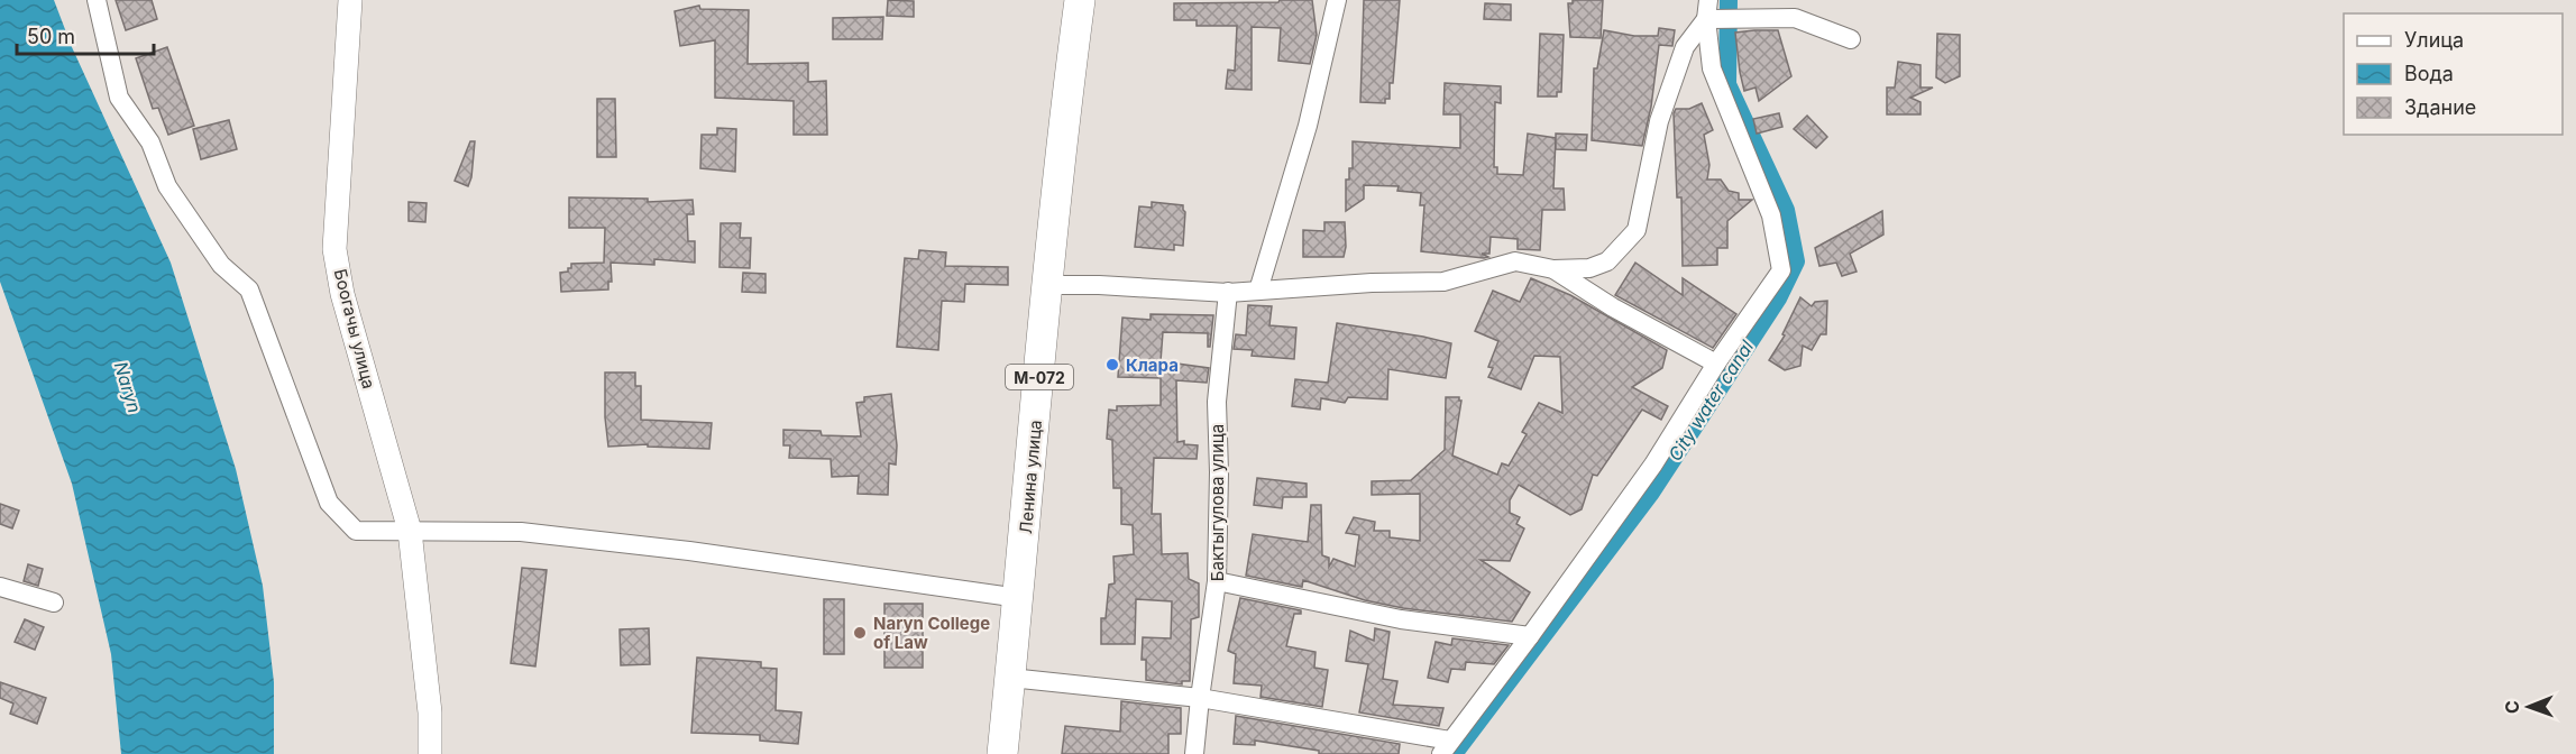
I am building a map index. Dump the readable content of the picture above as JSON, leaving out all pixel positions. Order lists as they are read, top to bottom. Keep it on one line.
{"streets":{"main road":["М-072","Ленина улица"],"street":["Боогачы улица","Бактыгулова улица"]},"water":["Naryn","City water canal"],"places":["Клара","Naryn College of Law"],"legend":["Улица","Вода","Здание"],"scale_bar":"50 m","north":"left"}
